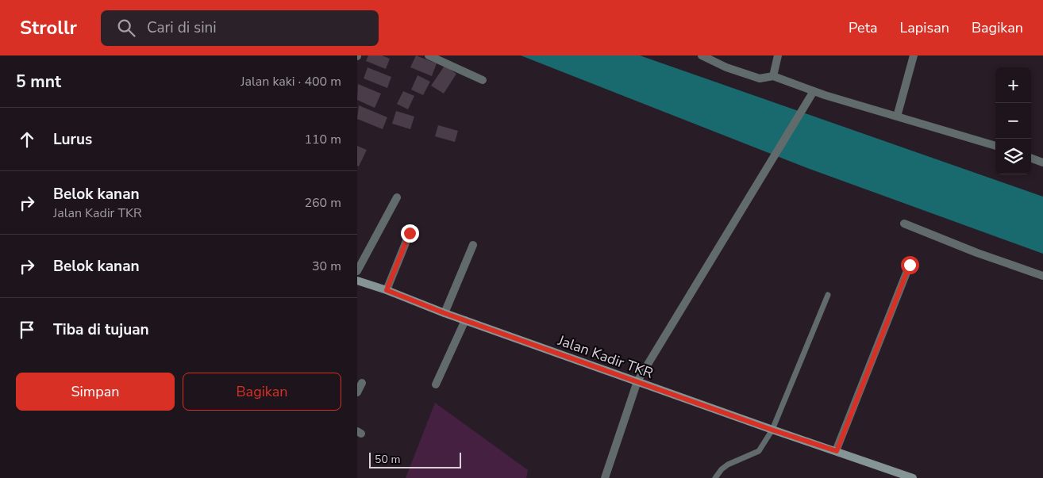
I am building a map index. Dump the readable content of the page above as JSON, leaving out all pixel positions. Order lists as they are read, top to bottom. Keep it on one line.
{"streets":{"street":["Jalan Kadir TKR"]},"scale_bar":"50 m","page":{"header":"Strollr","search":"Cari di sini","nav":["Peta","Lapisan","Bagikan"],"heading":["5 mnt","Jalan kaki · 400 m"],"map_buttons":["+","−"],"list":[["Lurus","110 m"],["Belok kanan","Jalan Kadir TKR","260 m"],["Belok kanan","30 m"],"Tiba di tujuan"],"buttons":["Simpan","Bagikan"],"scale":"50 m"}}
